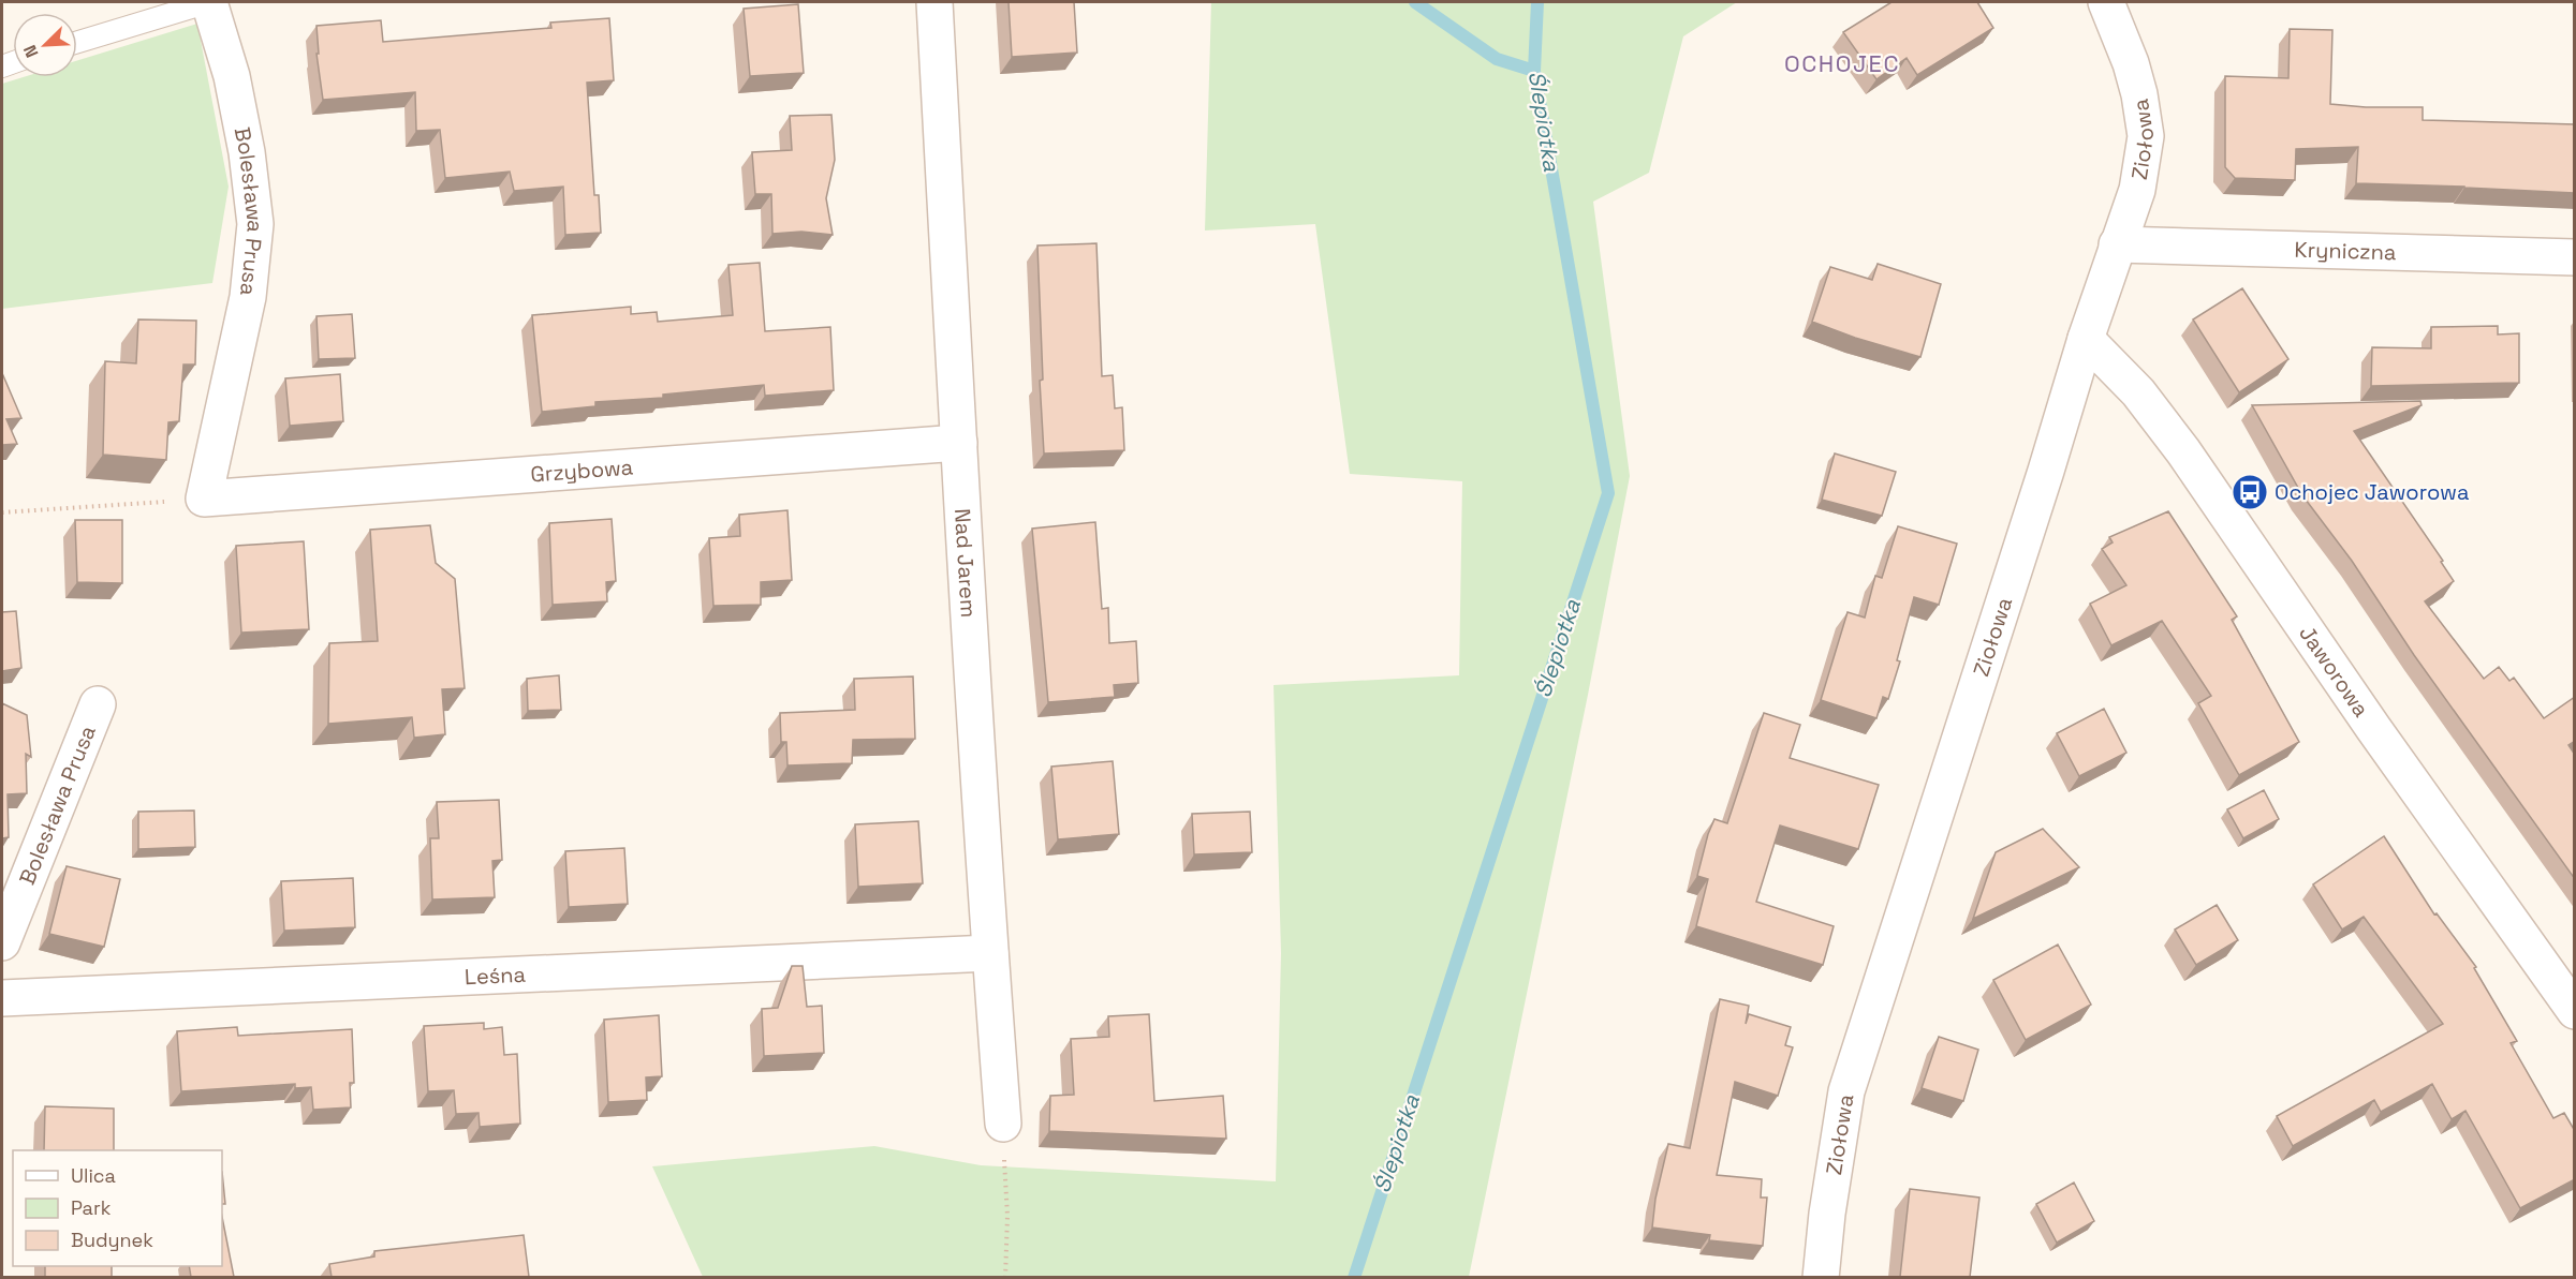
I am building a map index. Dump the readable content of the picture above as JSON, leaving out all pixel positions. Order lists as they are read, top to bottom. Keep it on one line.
{"streets":{"street":["Ziołowa","Bolesława Prusa","Kryniczna","Grzybowa","Nad Jarem","Jaworowa","Leśna"]},"crossings":[["Ziołowa","Kryniczna"],["Ziołowa","Jaworowa"],["Bolesława Prusa","Grzybowa"],["Grzybowa","Nad Jarem"],["Nad Jarem","Leśna"]],"districts":["OCHOJEC"],"water":["Ślepiotka"],"places":{"bus stop":["Ochojec Jaworowa"]},"legend":["Ulica","Park","Budynek"],"north":"bottom left"}
